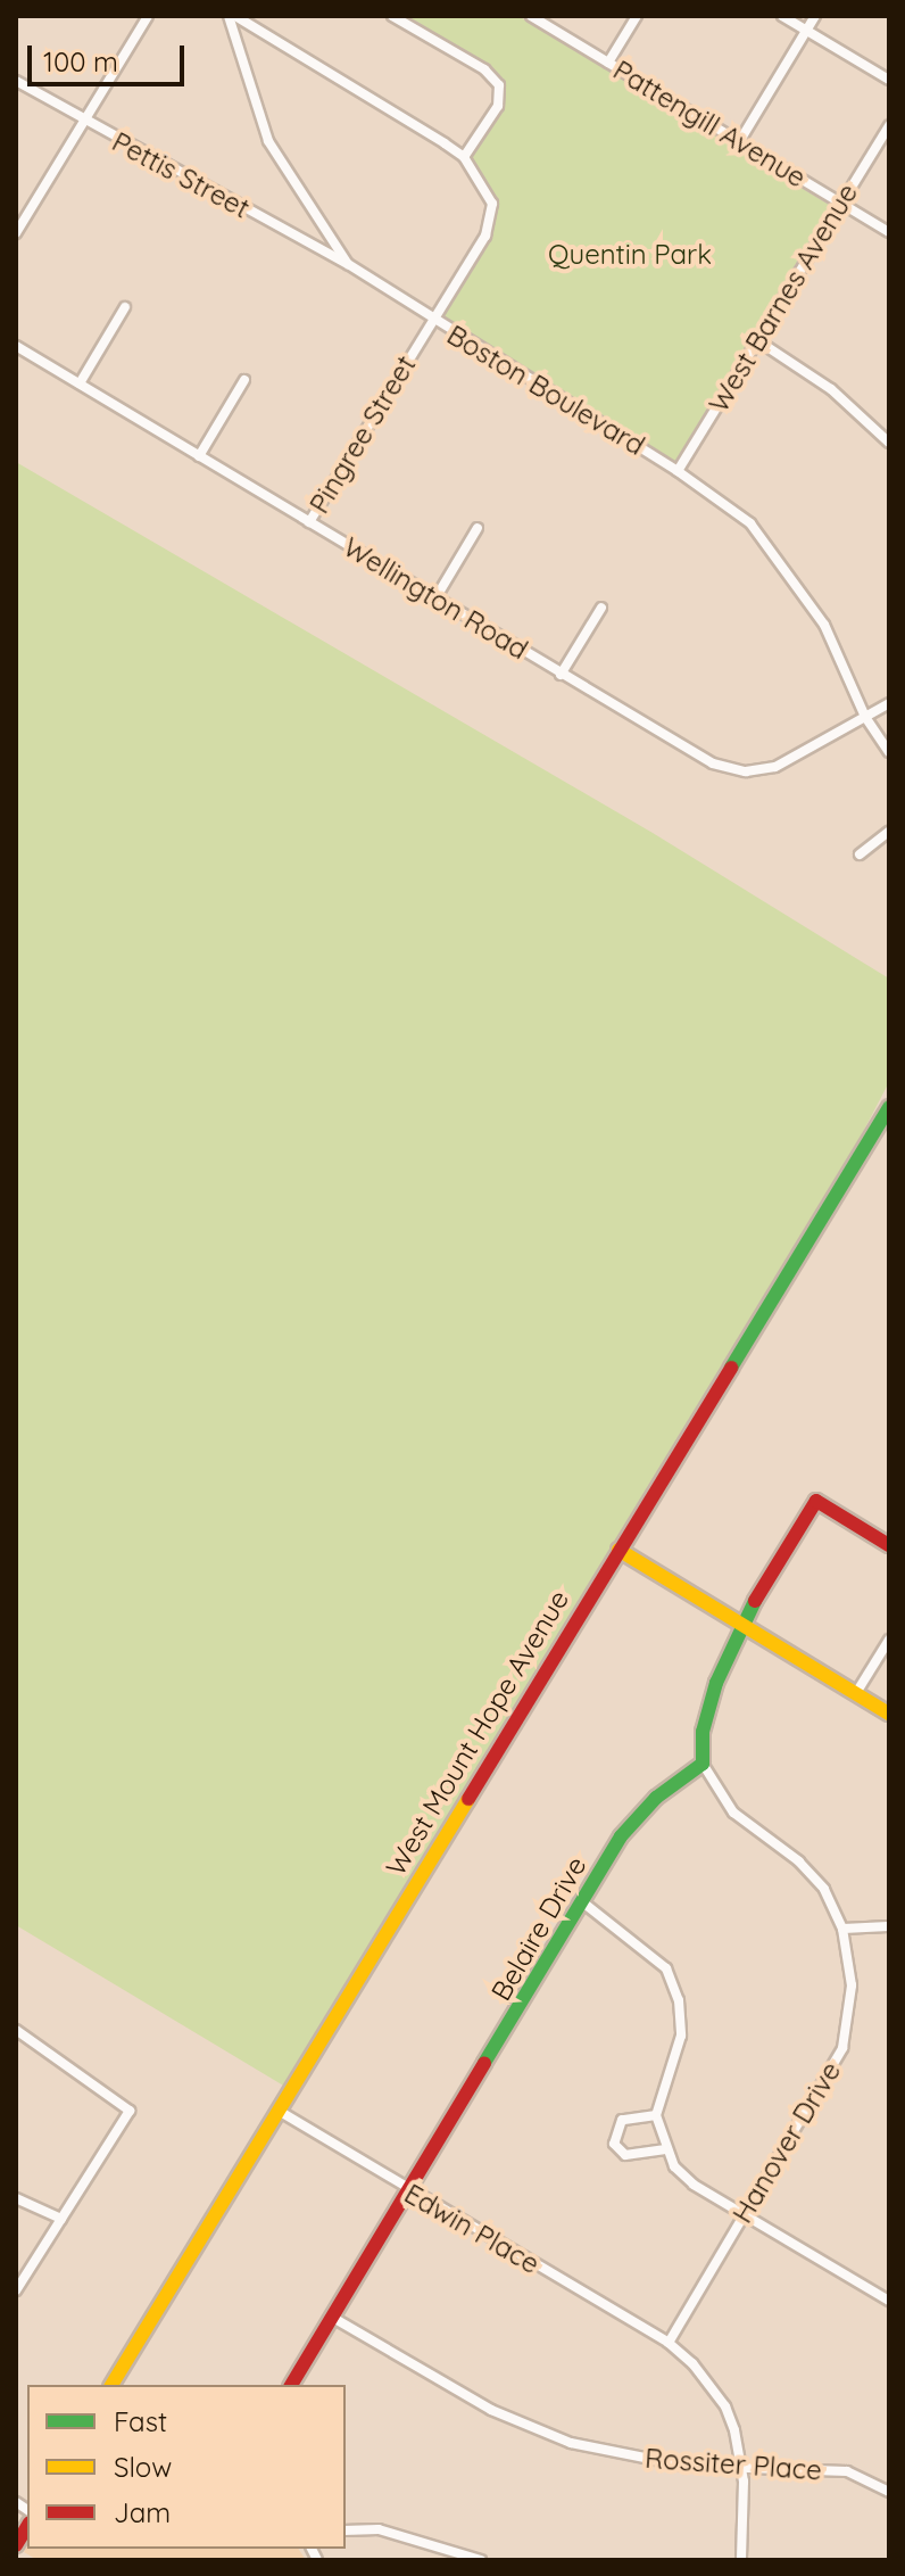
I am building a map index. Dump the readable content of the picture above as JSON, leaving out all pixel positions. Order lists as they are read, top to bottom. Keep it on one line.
{"streets":{"street":["Pattengill Avenue","Pettis Street","West Barnes Avenue","Boston Boulevard","Pingree Street","Wellington Road","West Mount Hope Avenue","Belaire Drive","Hanover Drive","Edwin Place","Rossiter Place"]},"crossings":[["Pattengill Avenue","West Barnes Avenue"],["Pettis Street","Boston Boulevard"],["West Barnes Avenue","Boston Boulevard"],["Boston Boulevard","Pingree Street"],["Boston Boulevard","Wellington Road"],["Pingree Street","Wellington Road"],["West Mount Hope Avenue","Edwin Place"],["Belaire Drive","Hanover Drive"],["Belaire Drive","Edwin Place"],["Belaire Drive","Rossiter Place"],["Hanover Drive","Edwin Place"],["Edwin Place","Rossiter Place"]],"parks":["Quentin Park"],"legend":["Fast","Slow","Jam"],"scale_bar":"100 m"}
